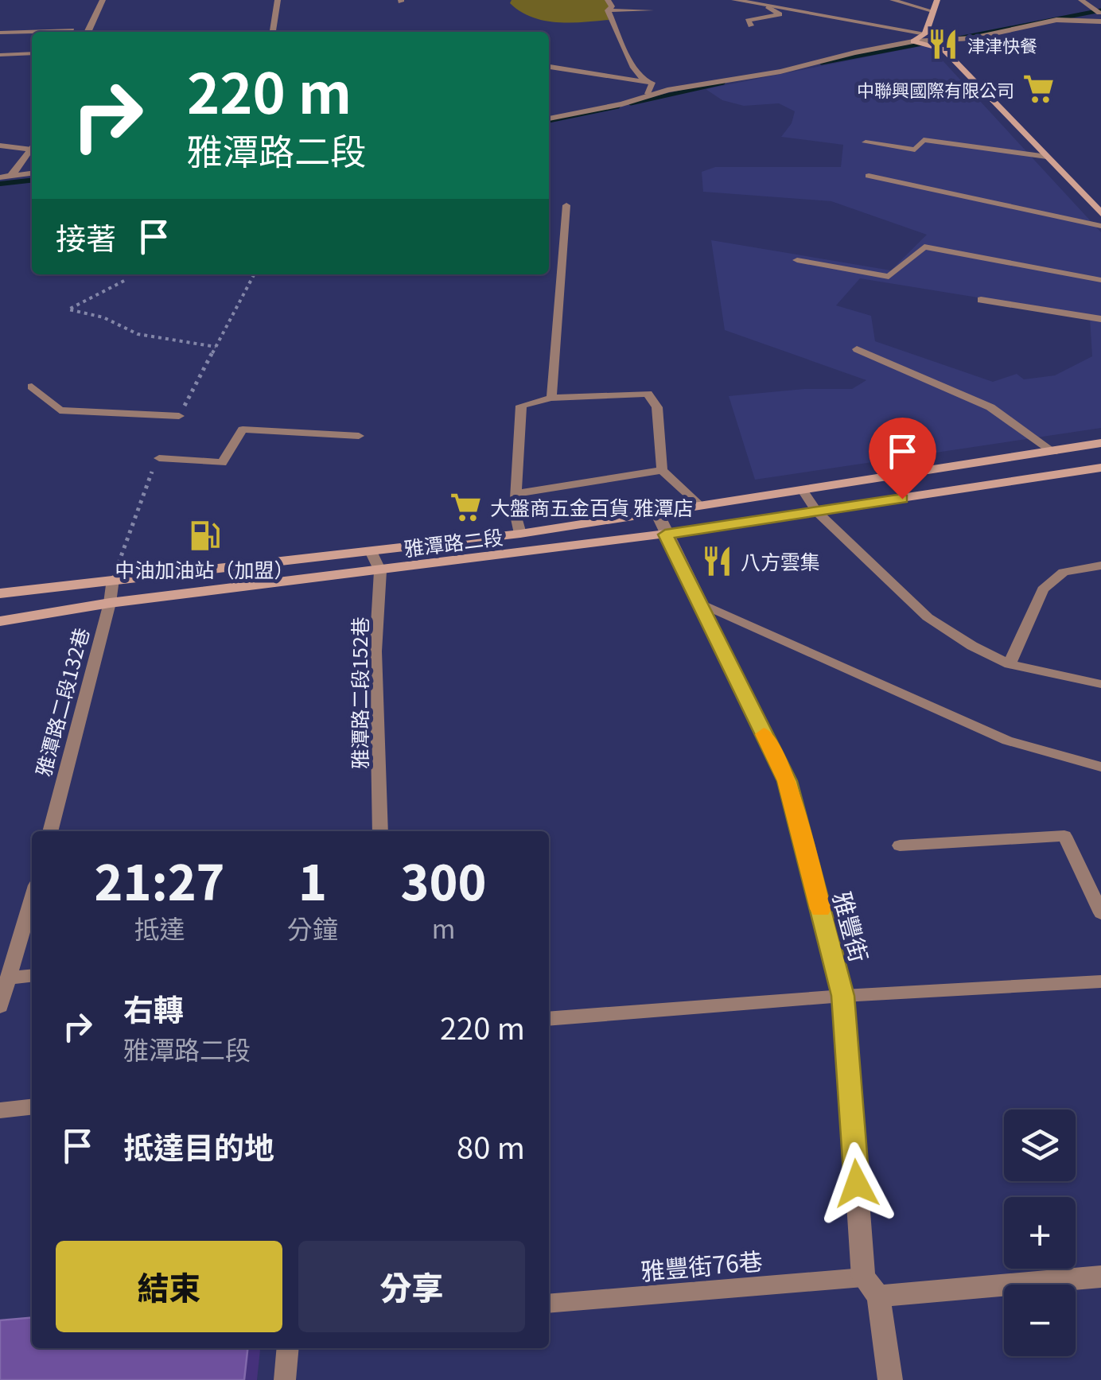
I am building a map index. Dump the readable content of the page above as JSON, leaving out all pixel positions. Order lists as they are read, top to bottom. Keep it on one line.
{"streets":{"street":["雅潭路二段","雅豐街"],"lane":["雅潭路二段152巷","雅潭路二段132巷","雅豐街76巷"]},"crossings":[["雅潭路二段","雅潭路二段152巷"],["雅潭路二段","雅潭路二段132巷"],["雅潭路二段","雅豐街"],["雅豐街","雅豐街76巷"]],"places":{"restaurant":["津津快餐","八方雲集"],"supermarket":["中聯興國際有限公司","大盤商五金百貨 雅潭店"],"fuel station":["中油加油站（加盟）"]},"page":{"turn":["220 m","雅潭路二段"],"then":"接著","eta":["21:27","抵達","1","分鐘","300","m"],"list":[{"name":"右轉","note":"雅潭路二段","value":"220 m"},{"name":"抵達目的地","value":"80 m"}],"map_buttons":["+","−"],"buttons":["結束","分享"]}}
